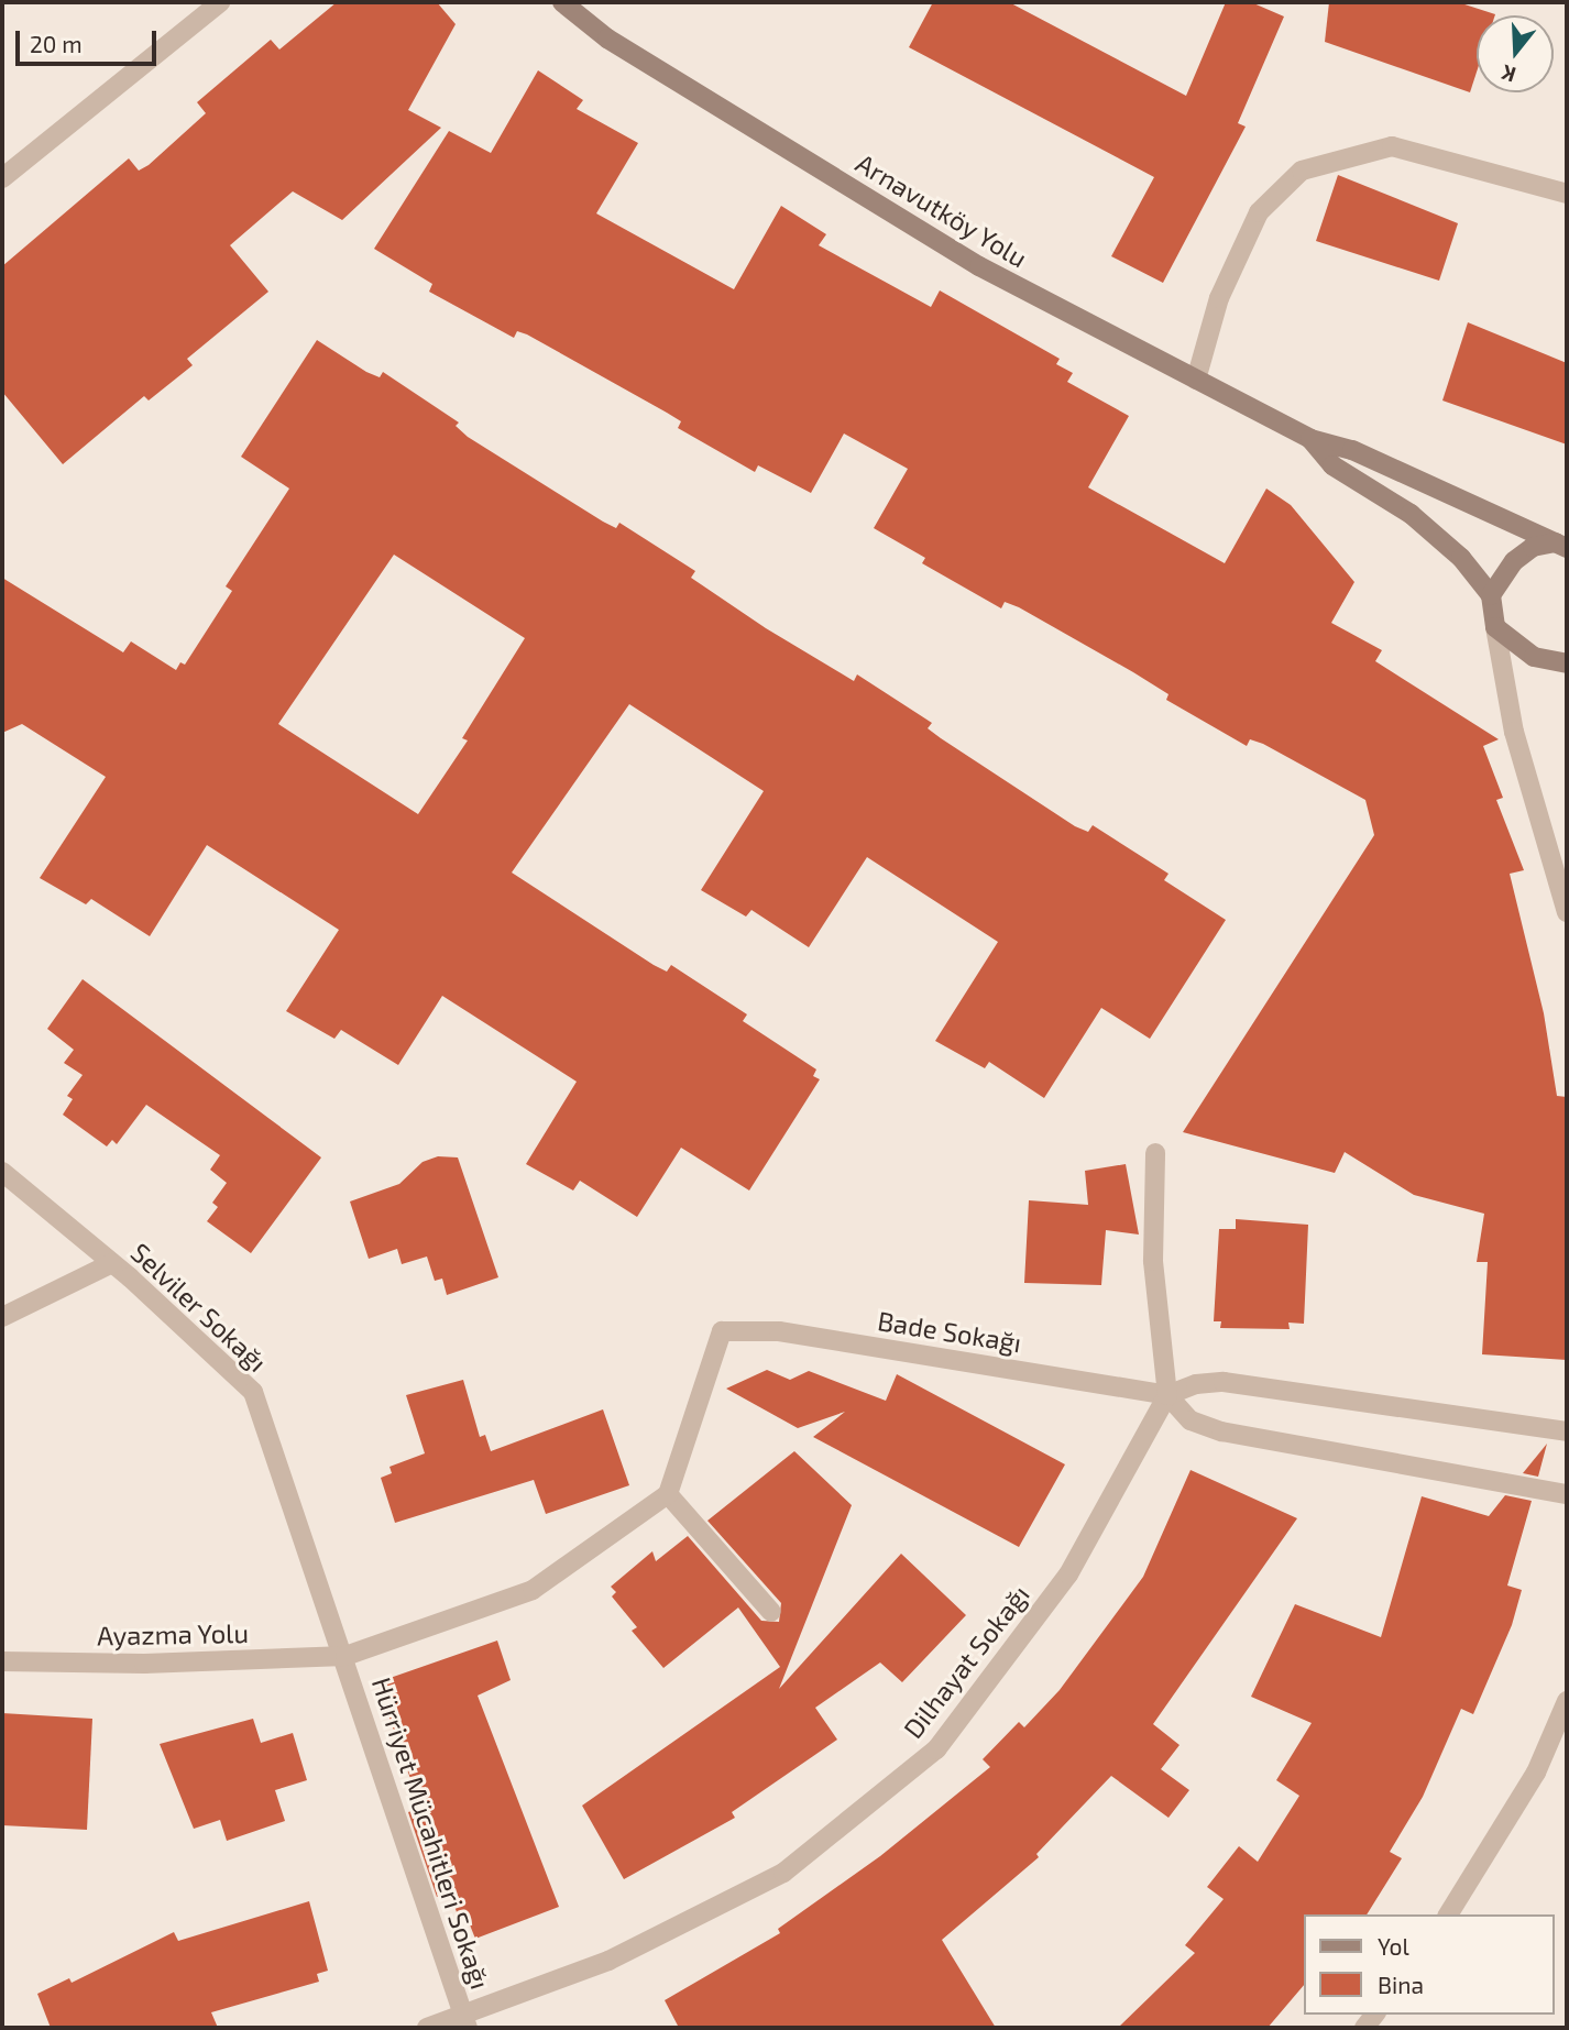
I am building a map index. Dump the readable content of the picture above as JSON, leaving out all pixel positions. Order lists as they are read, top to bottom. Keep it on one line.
{"streets":{"main road":["Arnavutköy Yolu"],"street":["Selviler Sokağı","Bade Sokağı","Ayazma Yolu","Dilhayat Sokağı","Hürriyet Mücahitleri Sokağı"]},"crossings":[["Selviler Sokağı","Ayazma Yolu"],["Selviler Sokağı","Hürriyet Mücahitleri Sokağı"],["Bade Sokağı","Ayazma Yolu"],["Bade Sokağı","Dilhayat Sokağı"],["Ayazma Yolu","Hürriyet Mücahitleri Sokağı"],["Dilhayat Sokağı","Hürriyet Mücahitleri Sokağı"]],"legend":["Yol","Bina"],"scale_bar":"20 m","north":"bottom"}
